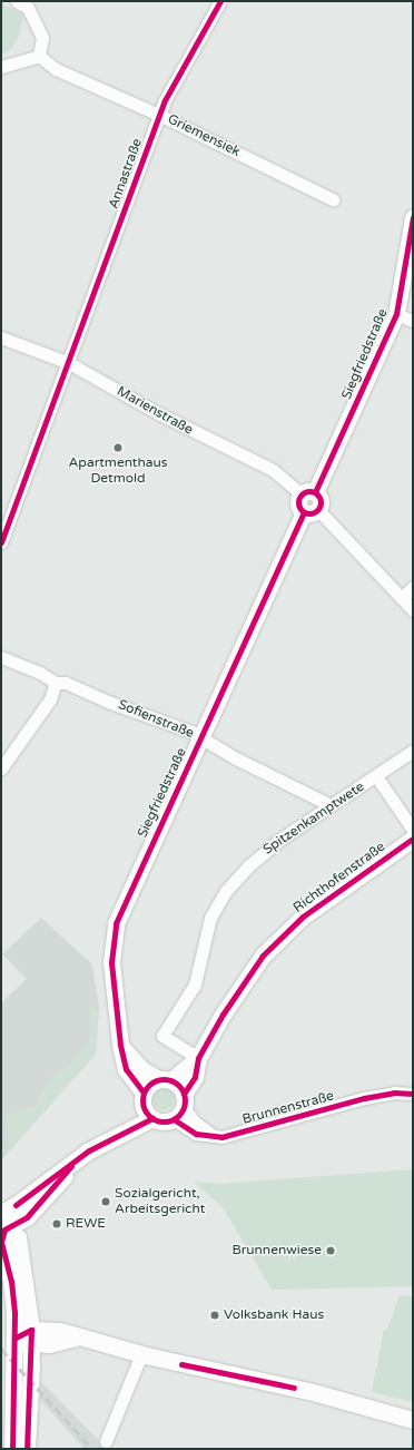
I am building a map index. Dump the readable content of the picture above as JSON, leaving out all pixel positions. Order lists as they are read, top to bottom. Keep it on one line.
{"streets":{"street":["Griemensiek","Annastraße","Siegfriedstraße","Marienstraße","Sofienstraße","Spitzenkamptwete","Richthofenstraße","Brunnenstraße"]},"crossings":[["Griemensiek","Annastraße"],["Annastraße","Marienstraße"],["Siegfriedstraße","Marienstraße"],["Siegfriedstraße","Sofienstraße"],["Siegfriedstraße","Richthofenstraße"],["Sofienstraße","Spitzenkamptwete"],["Spitzenkamptwete","Richthofenstraße"],["Richthofenstraße","Brunnenstraße"]],"places":["Apartmenthaus Detmold","Sozialgericht, Arbeitsgericht","REWE","Brunnenwiese","Volksbank Haus"]}
